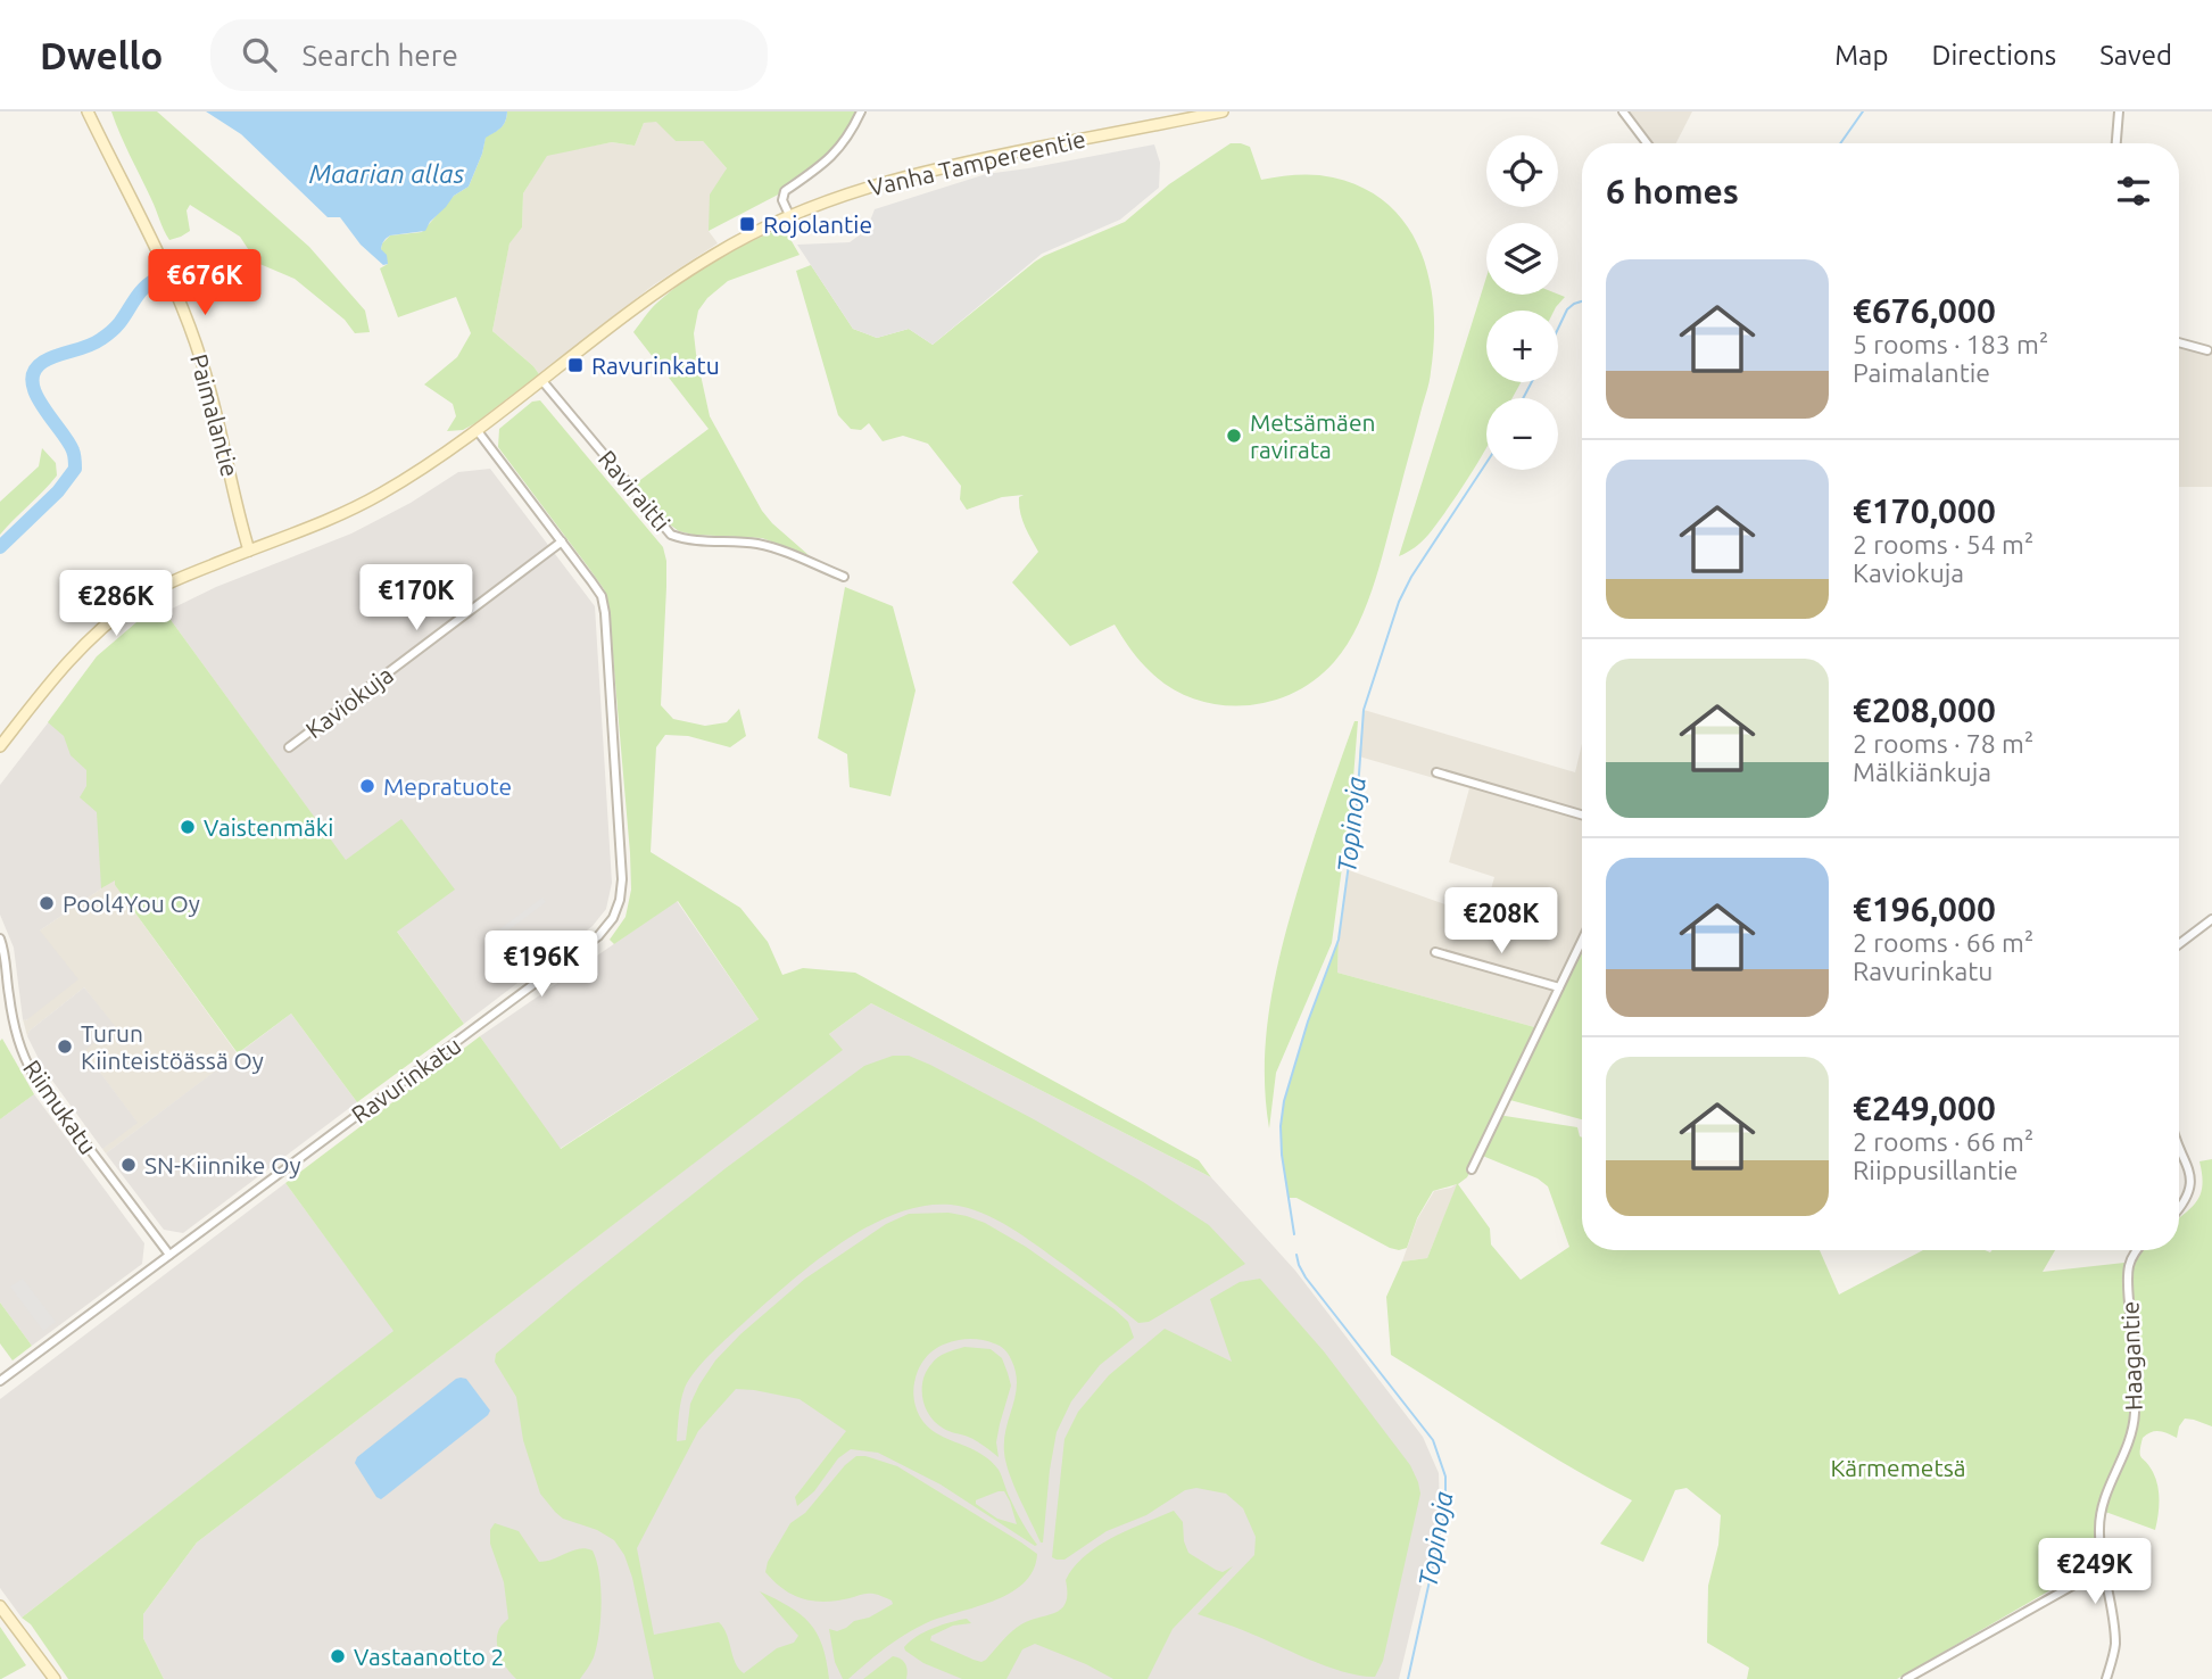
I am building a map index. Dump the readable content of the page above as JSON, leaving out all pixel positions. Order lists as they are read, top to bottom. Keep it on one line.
{"streets":{"main road":["Vanha Tampereentie","Paimalantie"],"street":["Raviraitti","Kaviokuja","Ravurinkatu","Riimukatu","Haagantie"]},"crossings":[["Vanha Tampereentie","Paimalantie"],["Vanha Tampereentie","Raviraitti"],["Vanha Tampereentie","Ravurinkatu"],["Kaviokuja","Ravurinkatu"],["Ravurinkatu","Riimukatu"]],"water":["Maarian allas","Topinoja"],"parks":["Kärmemetsä"],"places":{"transit":["Rojolantie","Ravurinkatu"],"other":["Metsämäen ravirata","Mepratuote","Vaistenmäki","Pool4You Oy","Turun Kiinteistöässä Oy","SN-Kiinnike Oy","Vastaanotto 2"]},"page":{"header":"Dwello","search":"Search here","nav":["Map","Directions","Saved"],"map_buttons":["+","−"],"heading":"6 homes","list":[{"name":"€676,000","note":"5 rooms · 183 m² · Paimalantie"},{"name":"€170,000","note":"2 rooms · 54 m² · Kaviokuja"},{"name":"€208,000","note":"2 rooms · 78 m² · Mälkiänkuja"},{"name":"€196,000","note":"2 rooms · 66 m² · Ravurinkatu"},{"name":"€249,000","note":"2 rooms · 66 m² · Riippusillantie"}],"price":["€676K","€170K","€286K","€208K","€196K","€249K"]}}
